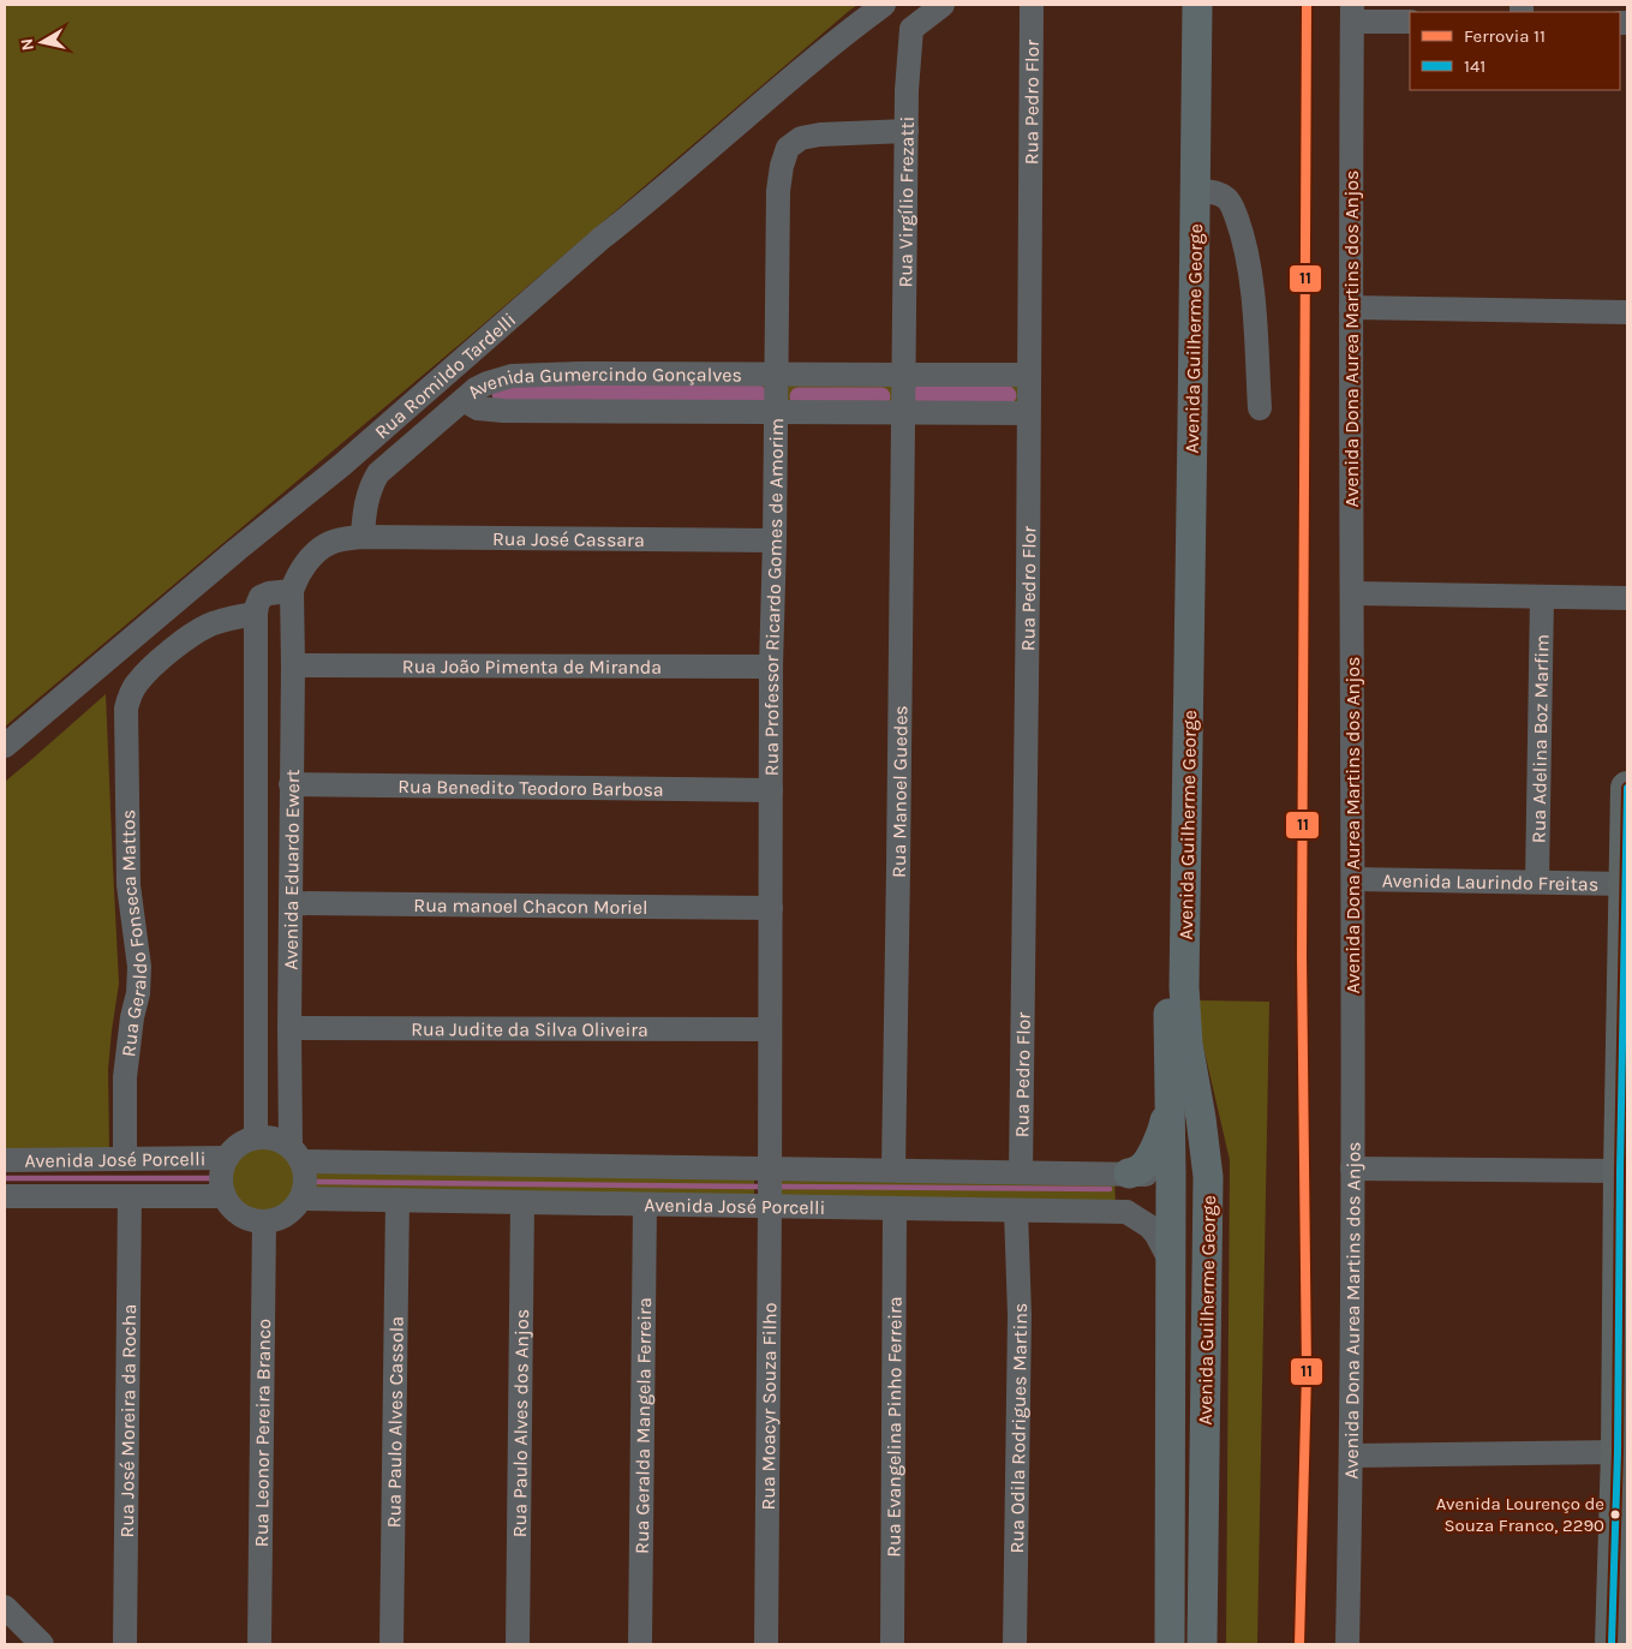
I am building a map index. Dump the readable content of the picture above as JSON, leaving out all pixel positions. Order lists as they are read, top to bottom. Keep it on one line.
{"streets":{"main road":["Avenida Guilherme George"],"street":["Rua Pedro Flor","Rua Virgílio Frezatti","Avenida Dona Aurea Martins dos Anjos","Rua Romildo Tardelli","Avenida Gumercindo Gonçalves","Rua José Cassara","Rua Professor Ricardo Gomes de Amorim","Rua João Pimenta de Miranda","Rua Adelina Boz Marfim","Rua Benedito Teodoro Barbosa","Rua Manoel Guedes","Avenida Eduardo Ewert","Avenida Laurindo Freitas","Rua manoel Chacon Moriel","Rua Geraldo Fonseca Mattos","Rua Judite da Silva Oliveira","Avenida José Porcelli","Rua Moacyr Souza Filho","Rua José Moreira da Rocha","Rua Paulo Alves Cassola","Rua Paulo Alves dos Anjos","Rua Geralda Mangela Ferreira","Rua Evangelina Pinho Ferreira","Rua Odila Rodrigues Martins","Rua Leonor Pereira Branco"]},"crossings":[["Rua Pedro Flor","Avenida Gumercindo Gonçalves"],["Rua Pedro Flor","Avenida José Porcelli"],["Rua Virgílio Frezatti","Avenida Gumercindo Gonçalves"],["Rua Virgílio Frezatti","Rua Professor Ricardo Gomes de Amorim"],["Rua Virgílio Frezatti","Rua Manoel Guedes"],["Avenida Guilherme George","Avenida José Porcelli"],["Avenida Dona Aurea Martins dos Anjos","Avenida Laurindo Freitas"],["Avenida Gumercindo Gonçalves","Rua Professor Ricardo Gomes de Amorim"],["Avenida Gumercindo Gonçalves","Rua Manoel Guedes"],["Rua José Cassara","Rua Professor Ricardo Gomes de Amorim"],["Rua José Cassara","Avenida Eduardo Ewert"],["Rua Professor Ricardo Gomes de Amorim","Rua João Pimenta de Miranda"],["Rua Professor Ricardo Gomes de Amorim","Rua Benedito Teodoro Barbosa"],["Rua Professor Ricardo Gomes de Amorim","Rua manoel Chacon Moriel"],["Rua Professor Ricardo Gomes de Amorim","Rua Judite da Silva Oliveira"],["Rua Professor Ricardo Gomes de Amorim","Avenida José Porcelli"],["Rua Professor Ricardo Gomes de Amorim","Rua Moacyr Souza Filho"],["Rua João Pimenta de Miranda","Avenida Eduardo Ewert"],["Rua Adelina Boz Marfim","Avenida Laurindo Freitas"],["Rua Benedito Teodoro Barbosa","Avenida Eduardo Ewert"],["Rua Manoel Guedes","Avenida José Porcelli"],["Avenida Eduardo Ewert","Rua manoel Chacon Moriel"],["Avenida Eduardo Ewert","Rua Geraldo Fonseca Mattos"],["Avenida Eduardo Ewert","Rua Judite da Silva Oliveira"],["Avenida Eduardo Ewert","Avenida José Porcelli"],["Avenida Eduardo Ewert","Rua Leonor Pereira Branco"],["Rua Geraldo Fonseca Mattos","Avenida José Porcelli"],["Avenida José Porcelli","Rua Moacyr Souza Filho"],["Avenida José Porcelli","Rua José Moreira da Rocha"],["Avenida José Porcelli","Rua Paulo Alves Cassola"],["Avenida José Porcelli","Rua Paulo Alves dos Anjos"],["Avenida José Porcelli","Rua Geralda Mangela Ferreira"],["Avenida José Porcelli","Rua Evangelina Pinho Ferreira"],["Avenida José Porcelli","Rua Odila Rodrigues Martins"],["Avenida José Porcelli","Rua Leonor Pereira Branco"]],"places":["Avenida Lourenço de Souza Franco, 2290"],"lines":["rail line 11","transit line 141"],"legend":["Ferrovia 11","141"],"north":"left"}
